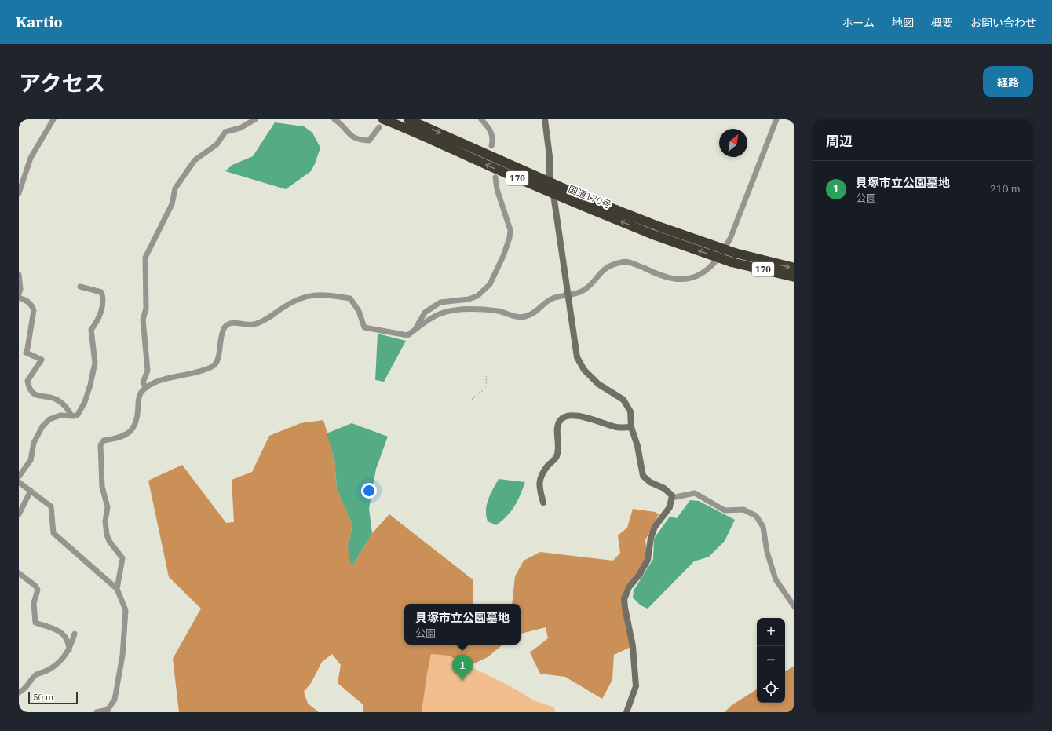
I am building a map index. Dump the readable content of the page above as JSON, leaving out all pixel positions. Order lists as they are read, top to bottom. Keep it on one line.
{"streets":{"highway":["170","国道170号"]},"scale_bar":"50 m","north":"top right","page":{"header":"Kartio","nav":["ホーム","地図","概要","お問い合わせ"],"title":"アクセス","buttons":"経路","heading":"周辺","list":[{"mark":"1","name":"貝塚市立公園墓地","note":"公園","value":"210 m"}],"popup":["貝塚市立公園墓地","公園"],"map_buttons":["+","−"],"pins":"1","scale":"50 m"}}
